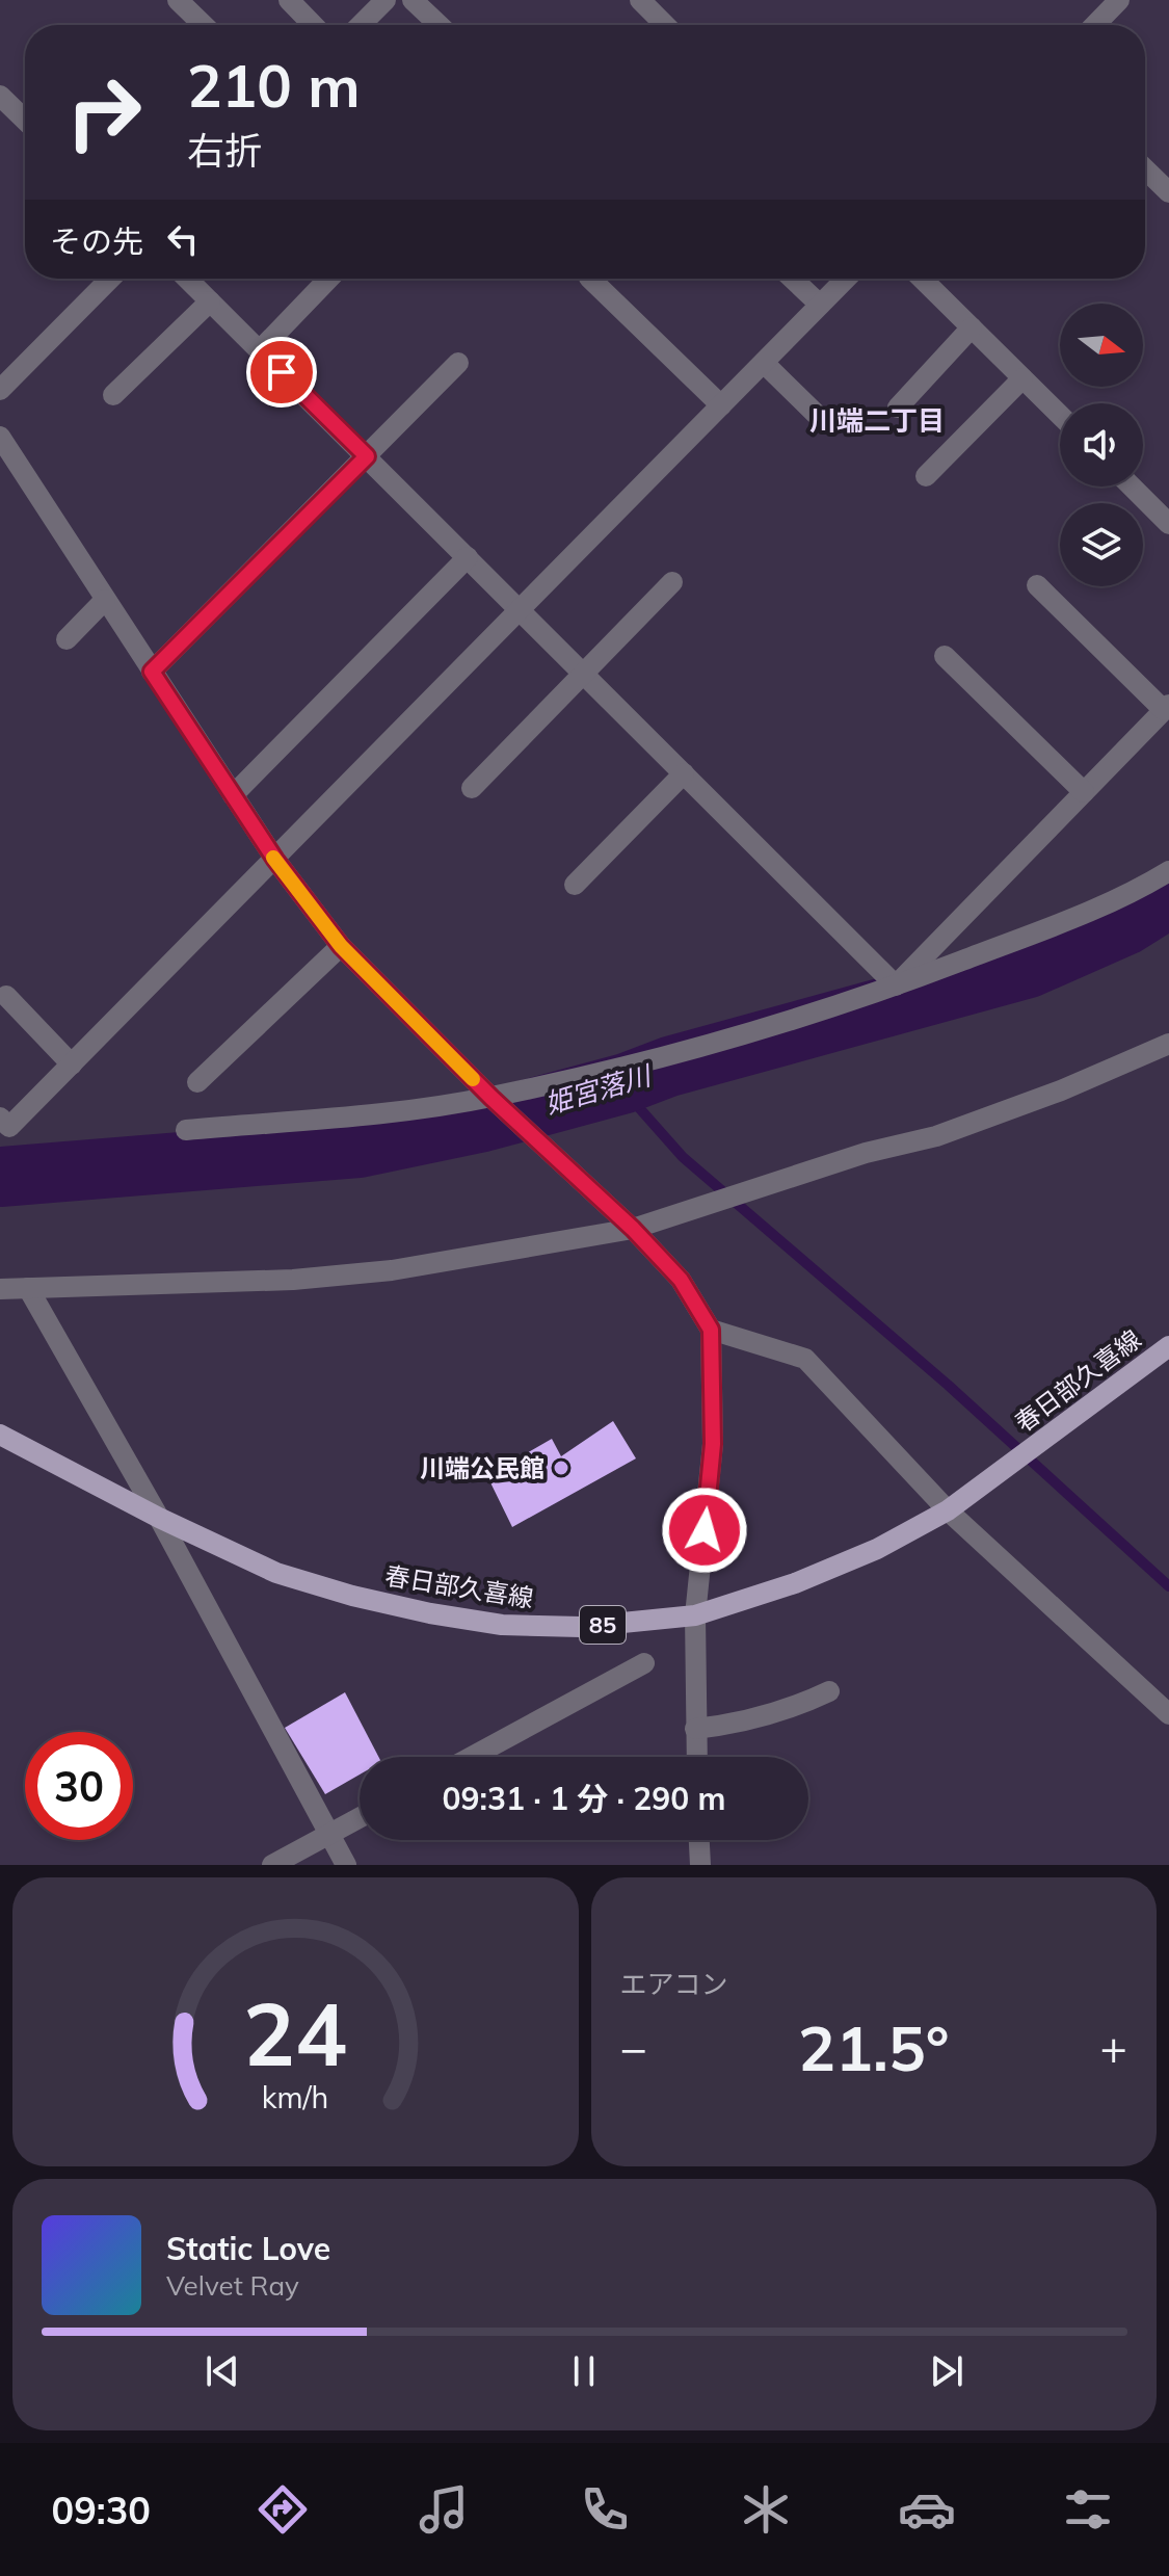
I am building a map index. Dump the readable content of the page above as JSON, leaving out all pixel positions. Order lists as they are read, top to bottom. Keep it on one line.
{"streets":{"main road":["春日部久喜線","85"]},"districts":["川端二丁目"],"water":["姫宮落川"],"places":["川端公民館"],"north":"right","page":{"turn":["210 m","右折"],"then":"その先","limit":"30","trip":"09:31 · 1 分 · 290 m","tile":"エアコン","heat":["−","21.5°","+"],"song":["Static Love","Velvet Ray"],"tabs":"09:30","gauge":["24","km/h"]}}
